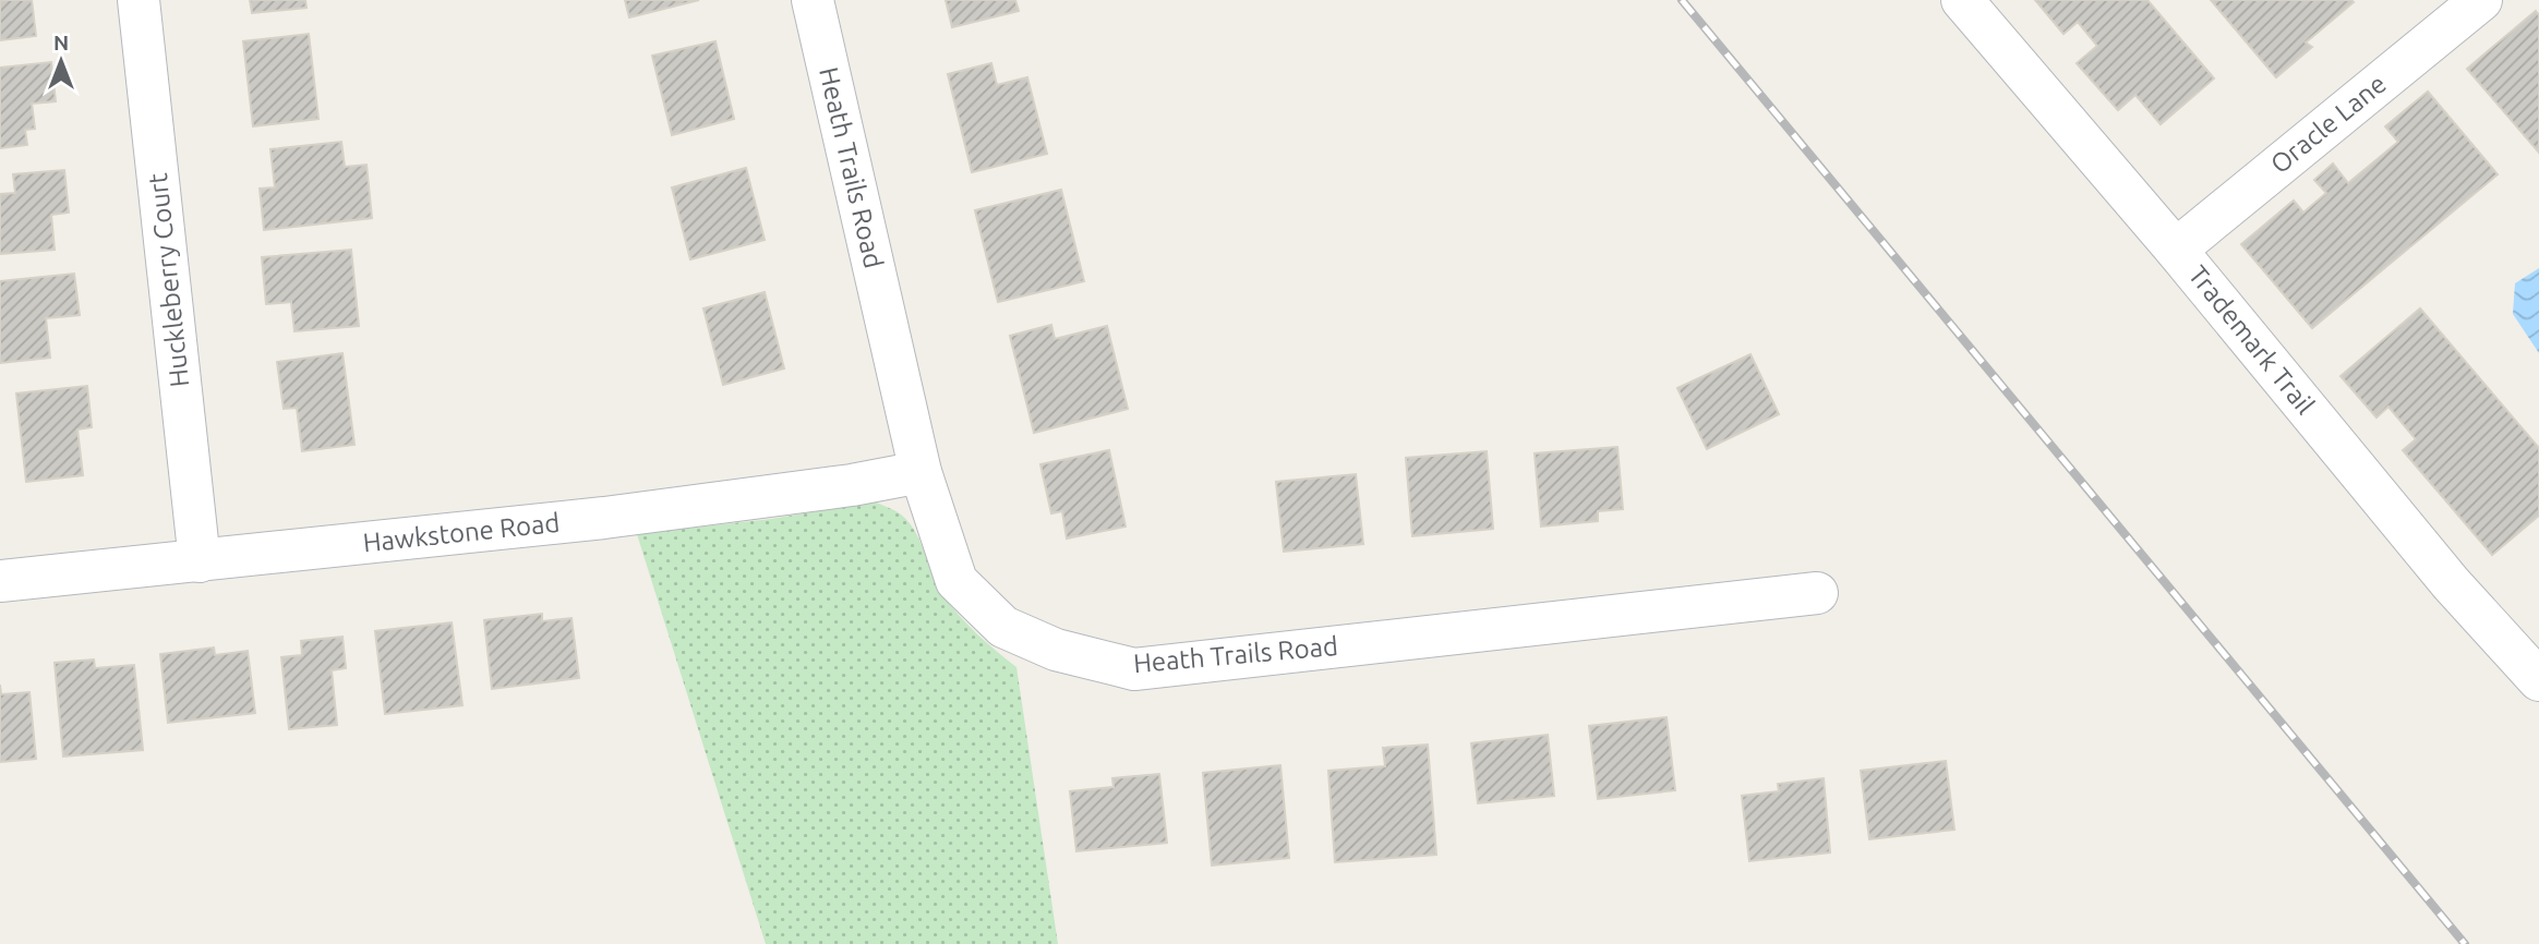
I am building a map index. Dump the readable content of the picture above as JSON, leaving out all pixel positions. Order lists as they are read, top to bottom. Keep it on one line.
{"streets":{"street":["Oracle Lane","Heath Trails Road","Huckleberry Court","Trademark Trail","Hawkstone Road"]},"crossings":[["Oracle Lane","Trademark Trail"],["Heath Trails Road","Hawkstone Road"],["Huckleberry Court","Hawkstone Road"]],"north":"top"}
